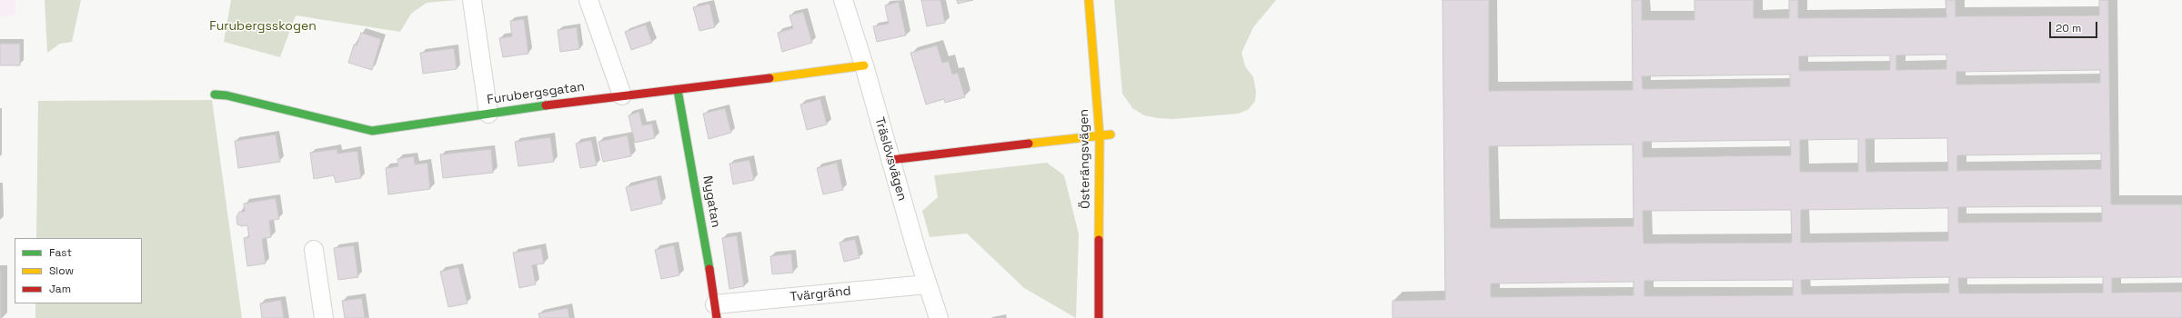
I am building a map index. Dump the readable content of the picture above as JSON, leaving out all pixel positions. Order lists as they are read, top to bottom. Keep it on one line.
{"streets":{"street":["Furubergsgatan","Träslövsvägen","Österängsvägen","Nygatan","Tvärgränd"]},"crossings":[["Furubergsgatan","Träslövsvägen"],["Furubergsgatan","Nygatan"],["Träslövsvägen","Tvärgränd"],["Nygatan","Tvärgränd"]],"parks":["Furubergsskogen"],"legend":["Fast","Slow","Jam"],"scale_bar":"20 m"}
